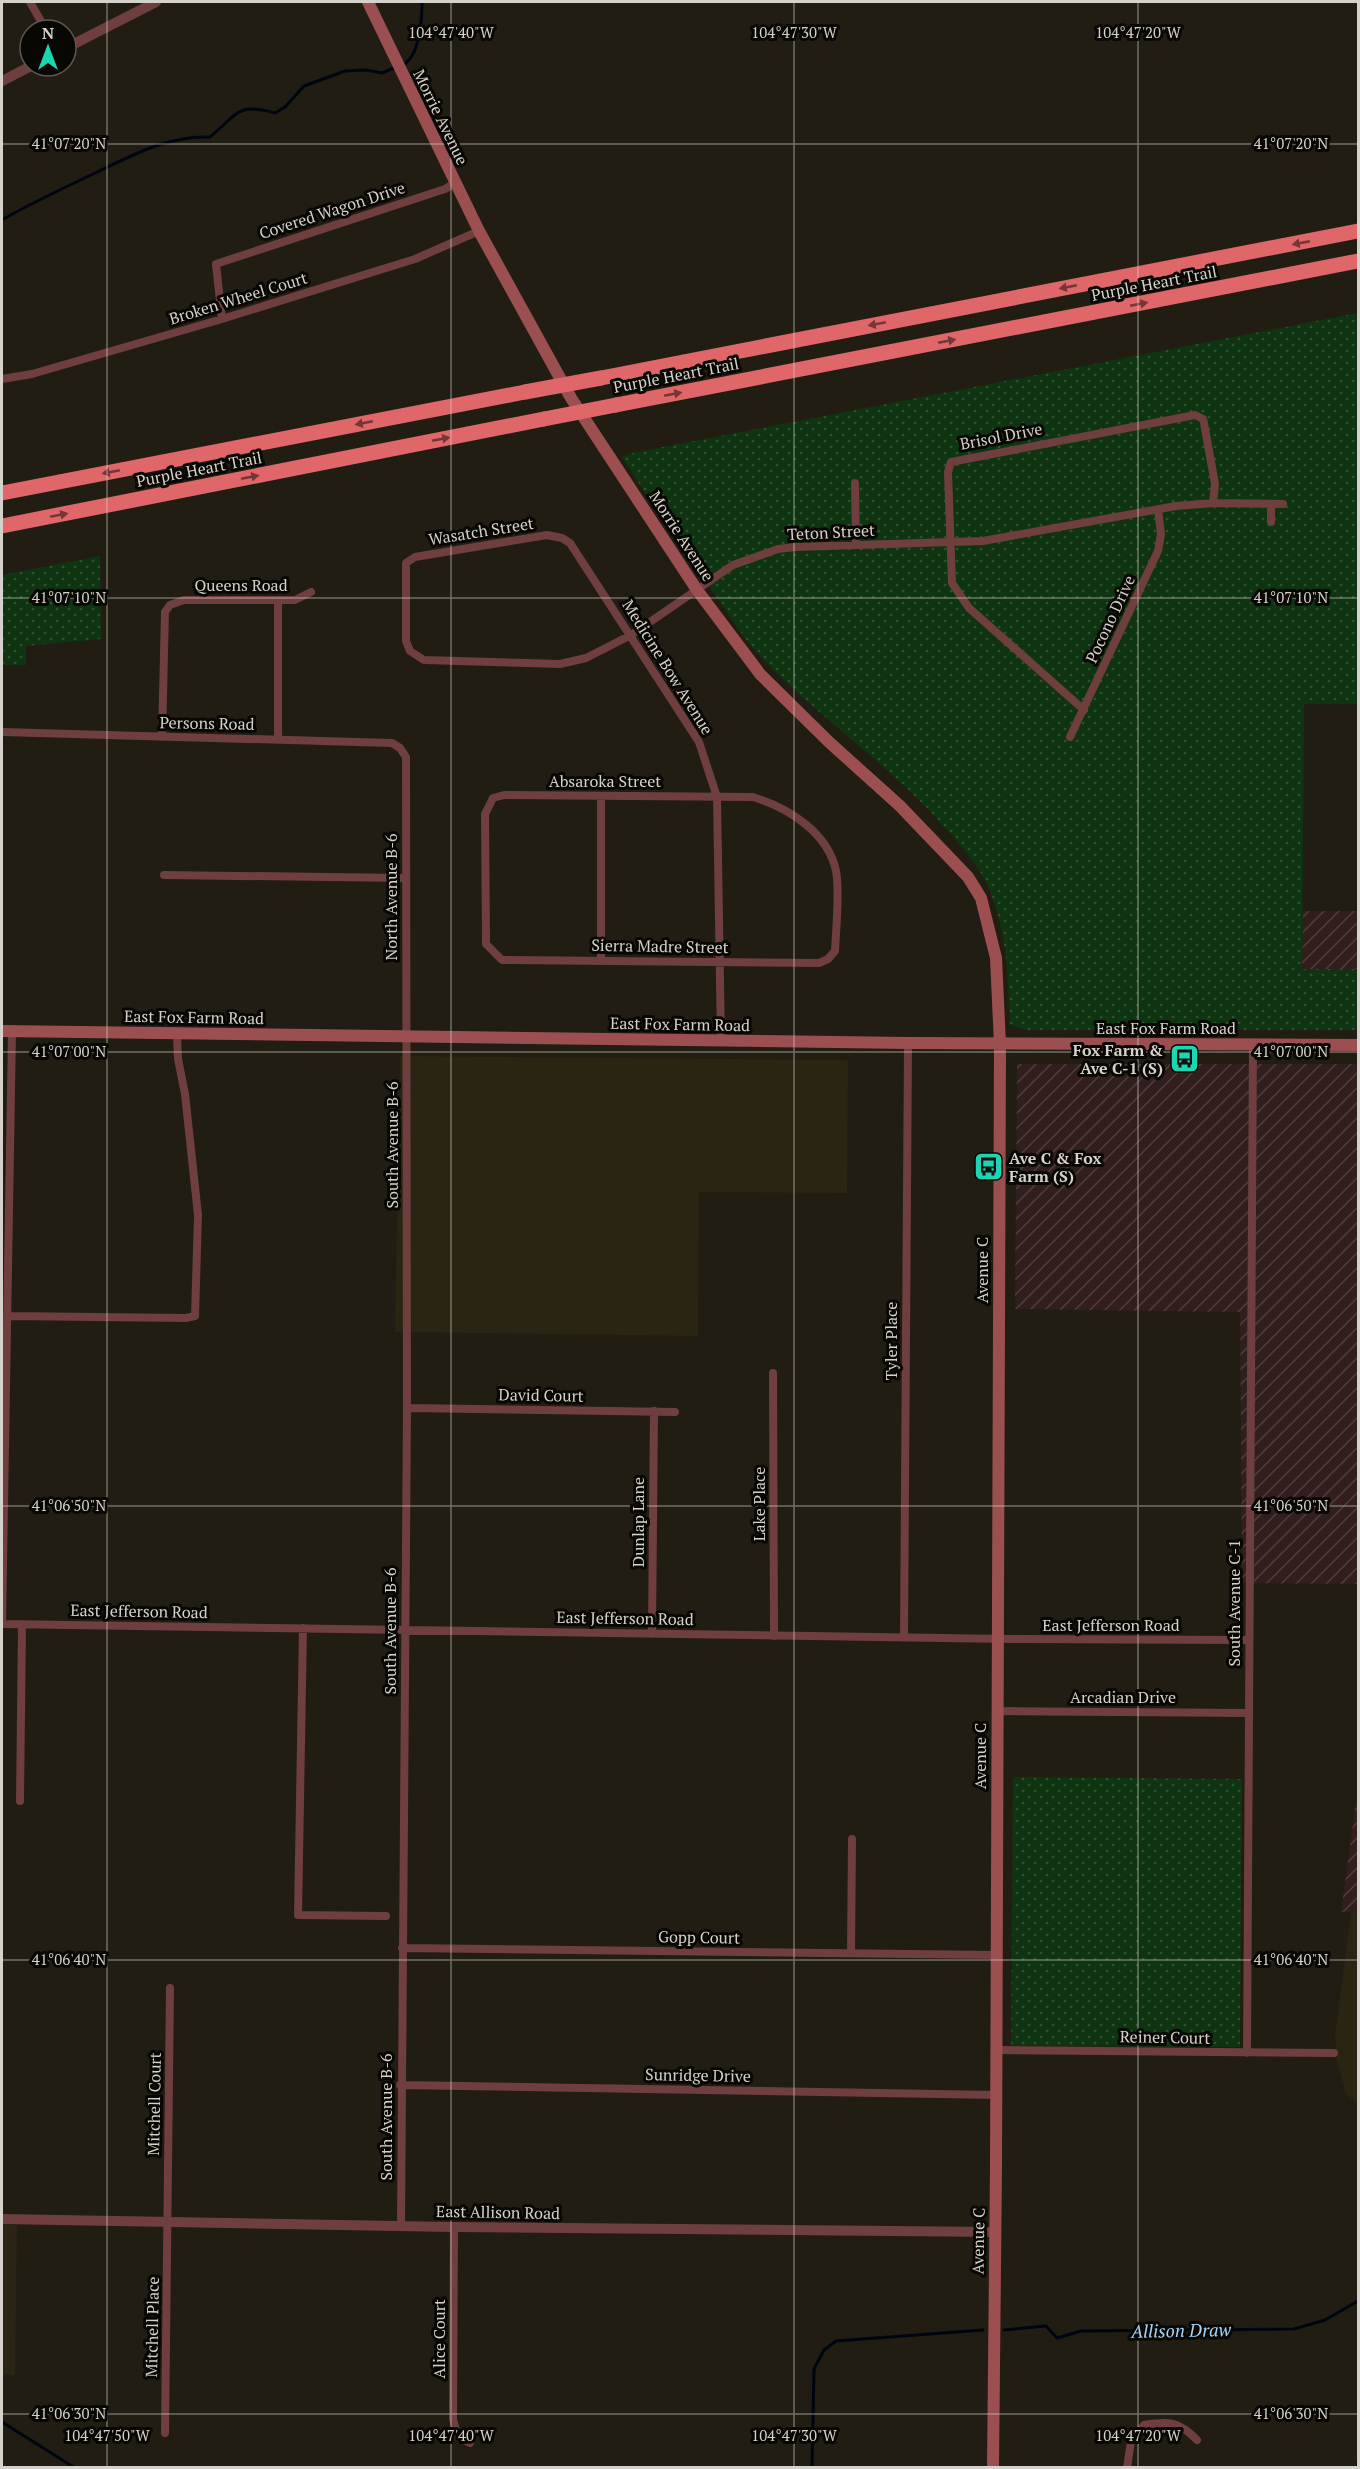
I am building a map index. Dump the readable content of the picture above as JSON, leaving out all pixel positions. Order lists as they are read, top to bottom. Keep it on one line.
{"streets":{"highway":["Purple Heart Trail"],"main road":["Morrie Avenue","East Fox Farm Road","Avenue C"],"street":["Covered Wagon Drive","Broken Wheel Court","Brisol Drive","Wasatch Street","Teton Street","Queens Road","Pocono Drive","Medicine Bow Avenue","Persons Road","Absaroka Street","North Avenue B-6","Sierra Madre Street","South Avenue B-6","Tyler Place","David Court","Lake Place","Dunlap Lane","South Avenue C-1","East Jefferson Road","Arcadian Drive","Gopp Court","Reiner Court","Sunridge Drive","Mitchell Court","East Allison Road","Mitchell Place","Alice Court"]},"crossings":[["Morrie Avenue","Covered Wagon Drive"],["Morrie Avenue","Broken Wheel Court"],["Morrie Avenue","Teton Street"],["Morrie Avenue","East Fox Farm Road"],["Morrie Avenue","Avenue C"],["Covered Wagon Drive","Broken Wheel Court"],["Brisol Drive","Teton Street"],["Brisol Drive","Pocono Drive"],["Wasatch Street","Teton Street"],["Wasatch Street","Medicine Bow Avenue"],["Teton Street","Pocono Drive"],["Teton Street","Medicine Bow Avenue"],["Queens Road","Persons Road"],["Medicine Bow Avenue","Absaroka Street"],["Medicine Bow Avenue","Sierra Madre Street"],["Medicine Bow Avenue","East Fox Farm Road"],["Persons Road","North Avenue B-6"],["Absaroka Street","Sierra Madre Street"],["North Avenue B-6","East Fox Farm Road"],["North Avenue B-6","South Avenue B-6"],["East Fox Farm Road","South Avenue B-6"],["East Fox Farm Road","Avenue C"],["East Fox Farm Road","Tyler Place"],["East Fox Farm Road","South Avenue C-1"],["South Avenue B-6","David Court"],["South Avenue B-6","East Jefferson Road"],["South Avenue B-6","Gopp Court"],["South Avenue B-6","Sunridge Drive"],["South Avenue B-6","East Allison Road"],["Avenue C","East Jefferson Road"],["Avenue C","Arcadian Drive"],["Avenue C","Gopp Court"],["Avenue C","Reiner Court"],["Avenue C","Sunridge Drive"],["Avenue C","East Allison Road"],["Tyler Place","East Jefferson Road"],["David Court","Dunlap Lane"],["Lake Place","East Jefferson Road"],["Dunlap Lane","East Jefferson Road"],["South Avenue C-1","East Jefferson Road"],["South Avenue C-1","Arcadian Drive"],["South Avenue C-1","Reiner Court"],["Mitchell Court","East Allison Road"],["Mitchell Court","Mitchell Place"],["East Allison Road","Mitchell Place"],["East Allison Road","Alice Court"]],"water":["Allison Draw"],"places":{"bus stop":["Fox Farm & Ave C-1 (S)","Ave C & Fox Farm (S)"]},"north":"top","coordinates":["104°47'40\"W","104°47'30\"W","104°47'20\"W","41°07'20\"N","41°07'10\"N","41°07'00\"N","41°06'50\"N","41°06'40\"N","41°06'30\"N","104°47'50\"W"]}
